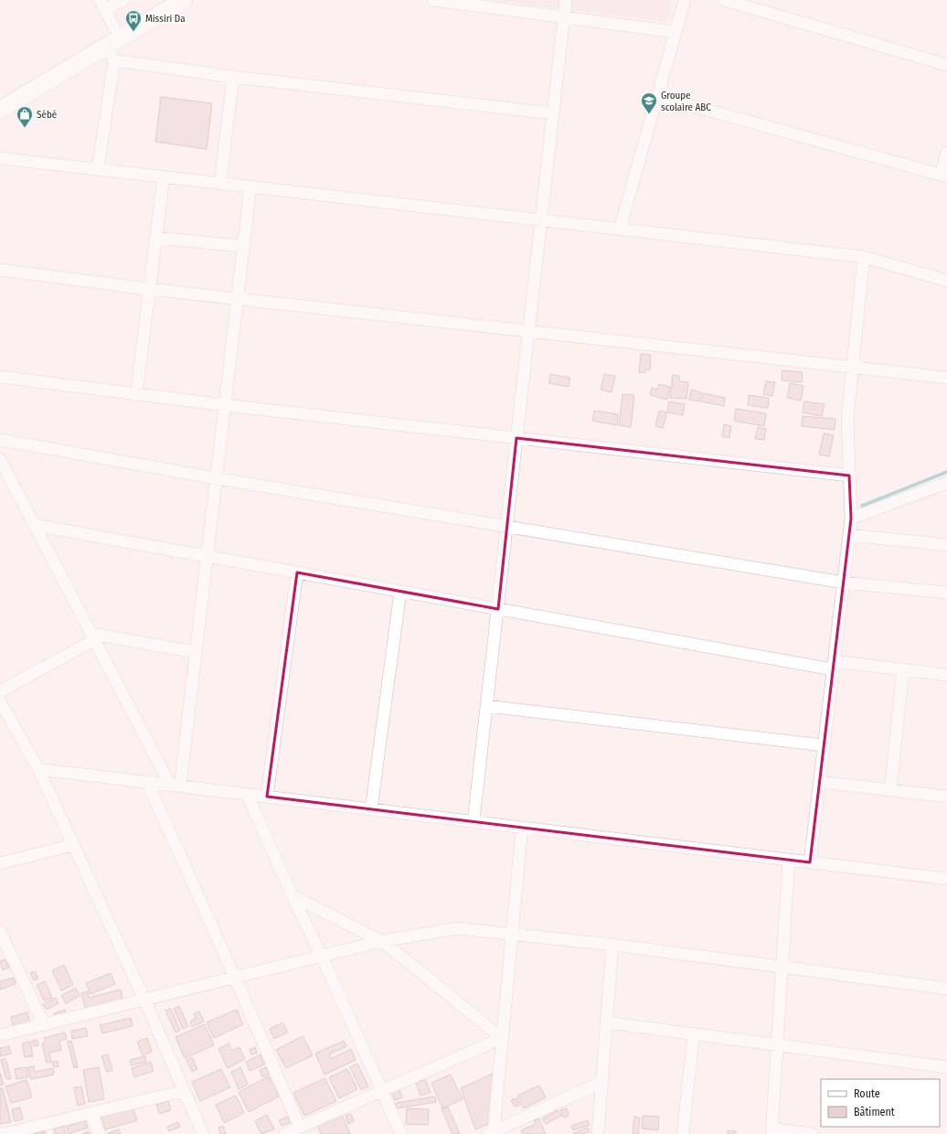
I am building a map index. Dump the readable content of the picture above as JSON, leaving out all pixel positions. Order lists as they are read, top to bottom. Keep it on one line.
{"places":{"bus stop":["Missiri Da"],"school or university":["Groupe scolaire ABC"],"shop":["Sébé"]},"legend":["Route","Bâtiment"]}
